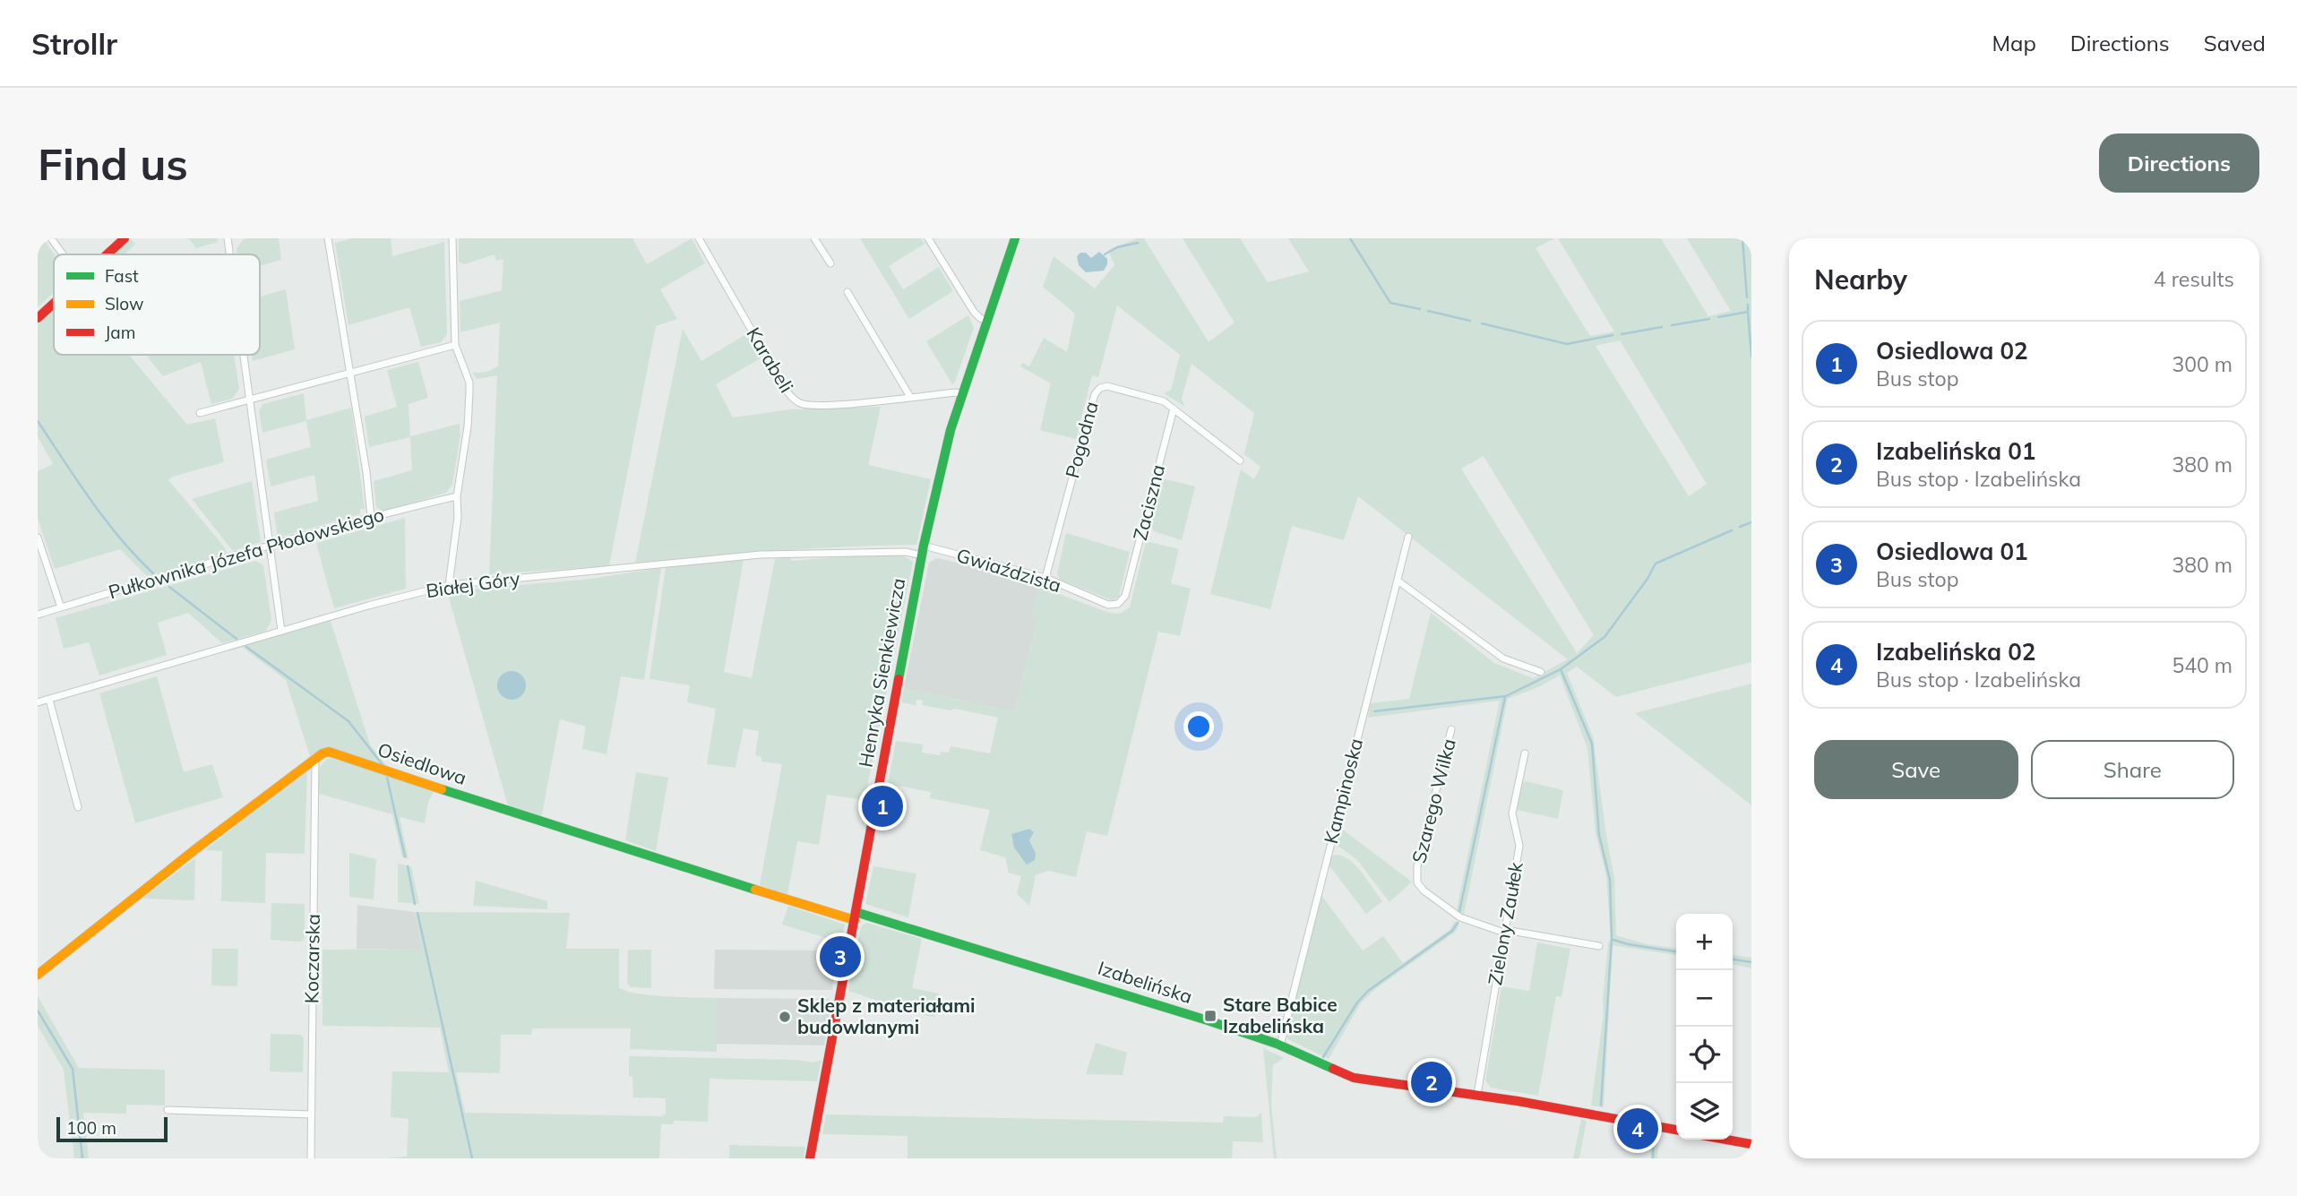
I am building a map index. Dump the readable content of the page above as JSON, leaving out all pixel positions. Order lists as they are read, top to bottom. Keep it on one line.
{"streets":{"street":["Karabeli","Pogodna","Zaciszna","Pułkownika Józefa Płodowskiego","Gwiaździsta","Białej Góry","Henryka Sienkiewicza","Osiedlowa","Kampinoska","Szarego Wilka","Zielony Zaułek","Koczarska","Izabelińska"]},"crossings":[["Karabeli","Henryka Sienkiewicza"],["Pogodna","Zaciszna"],["Pogodna","Gwiaździsta"],["Zaciszna","Gwiaździsta"],["Gwiaździsta","Białej Góry"],["Gwiaździsta","Henryka Sienkiewicza"],["Białej Góry","Henryka Sienkiewicza"],["Henryka Sienkiewicza","Osiedlowa"],["Henryka Sienkiewicza","Izabelińska"],["Osiedlowa","Koczarska"],["Osiedlowa","Izabelińska"],["Kampinoska","Izabelińska"],["Szarego Wilka","Zielony Zaułek"],["Zielony Zaułek","Izabelińska"]],"places":{"transit":["Stare Babice Izabelińska"],"other":["Sklep z materiałami budowlanymi"]},"legend":["Fast","Slow","Jam"],"scale_bar":"100 m","page":{"header":"Strollr","nav":["Map","Directions","Saved"],"buttons":["Directions",["Save","Share"]],"title":"Find us","heading":["Nearby","4 results"],"list":[{"mark":"1","name":"Osiedlowa 02","note":"Bus stop","value":"300 m"},{"mark":"2","name":"Izabelińska 01","note":"Bus stop · Izabelińska","value":"380 m"},{"mark":"3","name":"Osiedlowa 01","note":"Bus stop","value":"380 m"},{"mark":"4","name":"Izabelińska 02","note":"Bus stop · Izabelińska","value":"540 m"}],"pins":["1","3","2","4"],"map_buttons":["+","−"],"scale":"100 m"}}
